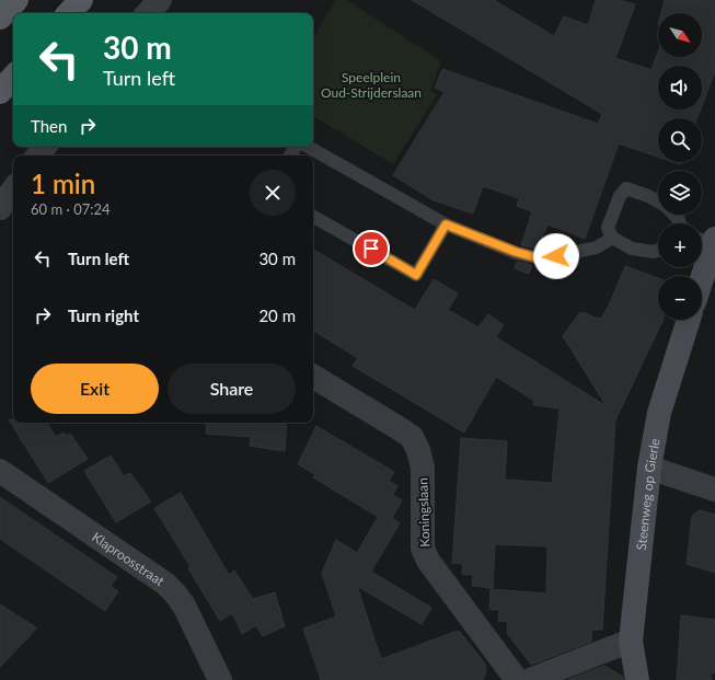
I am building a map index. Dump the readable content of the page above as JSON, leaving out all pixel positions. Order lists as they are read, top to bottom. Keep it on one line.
{"streets":{"street":["Steenweg op Gierle","Koningslaan","Klaproosstraat"]},"parks":["Speelplein Oud-Strijderslaan"],"north":"bottom right","page":{"map_buttons":["+","−"],"turn":["30 m","Turn left"],"then":"Then","heading":["1 min","60 m · 07:24"],"list":[{"name":"Turn left","value":"30 m"},{"name":"Turn right","value":"20 m"}],"buttons":["Exit","Share"]}}
